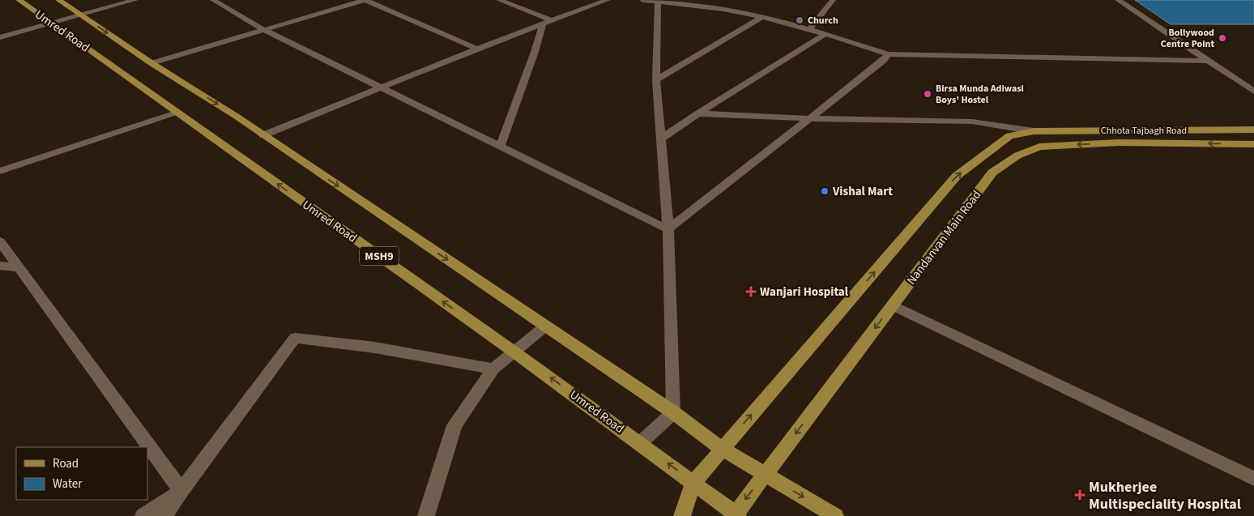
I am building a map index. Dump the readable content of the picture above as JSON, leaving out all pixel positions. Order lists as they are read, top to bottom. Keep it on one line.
{"streets":{"main road":["Umred Road","Chhota Tajbagh Road","Nandanvan Main Road","MSH9"]},"crossings":[["Umred Road","Chhota Tajbagh Road"],["Umred Road","Nandanvan Main Road"]],"one_way":["Chhota Tajbagh Road","Nandanvan Main Road"],"places":{"other":["Church","Bollywood Centre Point","Birsa Munda Adiwasi Boys' Hostel","Vishal Mart"],"health":["Wanjari Hospital","Mukherjee Multispeciality Hospital"]},"legend":["Road","Water"]}
